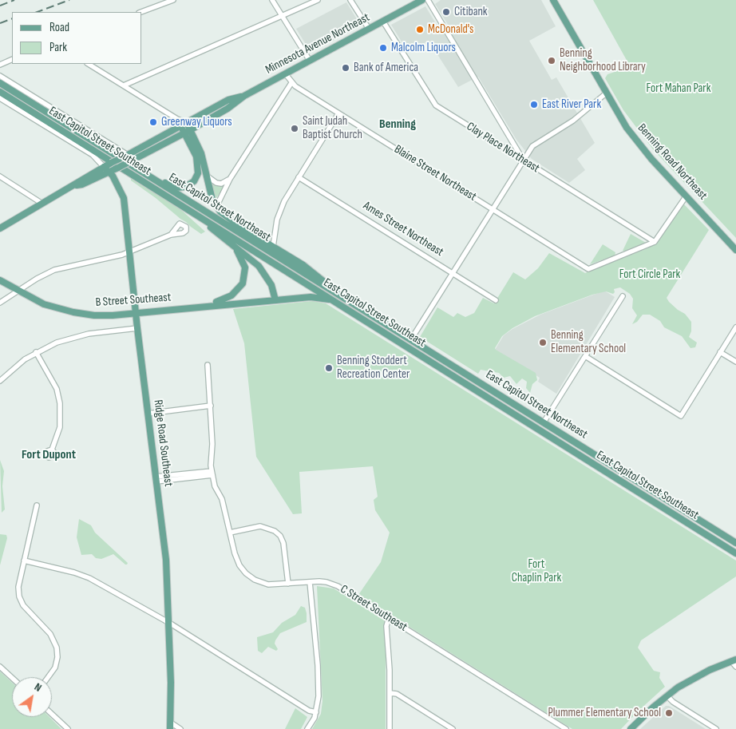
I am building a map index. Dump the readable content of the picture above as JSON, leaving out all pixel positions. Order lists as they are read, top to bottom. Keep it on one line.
{"streets":{"main road":["Minnesota Avenue Northeast","East Capitol Street Southeast","Benning Road Northeast","East Capitol Street Northeast","B Street Southeast","Ridge Road Southeast"],"street":["Clay Place Northeast","Blaine Street Northeast","Ames Street Northeast","C Street Southeast"]},"crossings":[["Minnesota Avenue Northeast","East Capitol Street Southeast"],["Minnesota Avenue Northeast","Clay Place Northeast"],["Minnesota Avenue Northeast","Blaine Street Northeast"],["Minnesota Avenue Northeast","East Capitol Street Northeast"],["Minnesota Avenue Northeast","Ridge Road Southeast"],["East Capitol Street Southeast","East Capitol Street Northeast"],["East Capitol Street Southeast","B Street Southeast"],["East Capitol Street Southeast","Ridge Road Southeast"],["Clay Place Northeast","Blaine Street Northeast"],["East Capitol Street Northeast","B Street Southeast"],["B Street Southeast","Ridge Road Southeast"]],"districts":["Benning","Fort Dupont"],"parks":["Fort Mahan Park","Fort Circle Park","Fort Chaplin Park"],"places":["Citibank","McDonald's","Malcolm Liquors","Benning Neighborhood Library","Bank of America","East River Park","Greenway Liquors","Saint Judah Baptist Church","Benning Elementary School","Benning Stoddert Recreation Center","Plummer Elementary School"],"legend":["Road","Park"],"north":"top right"}
